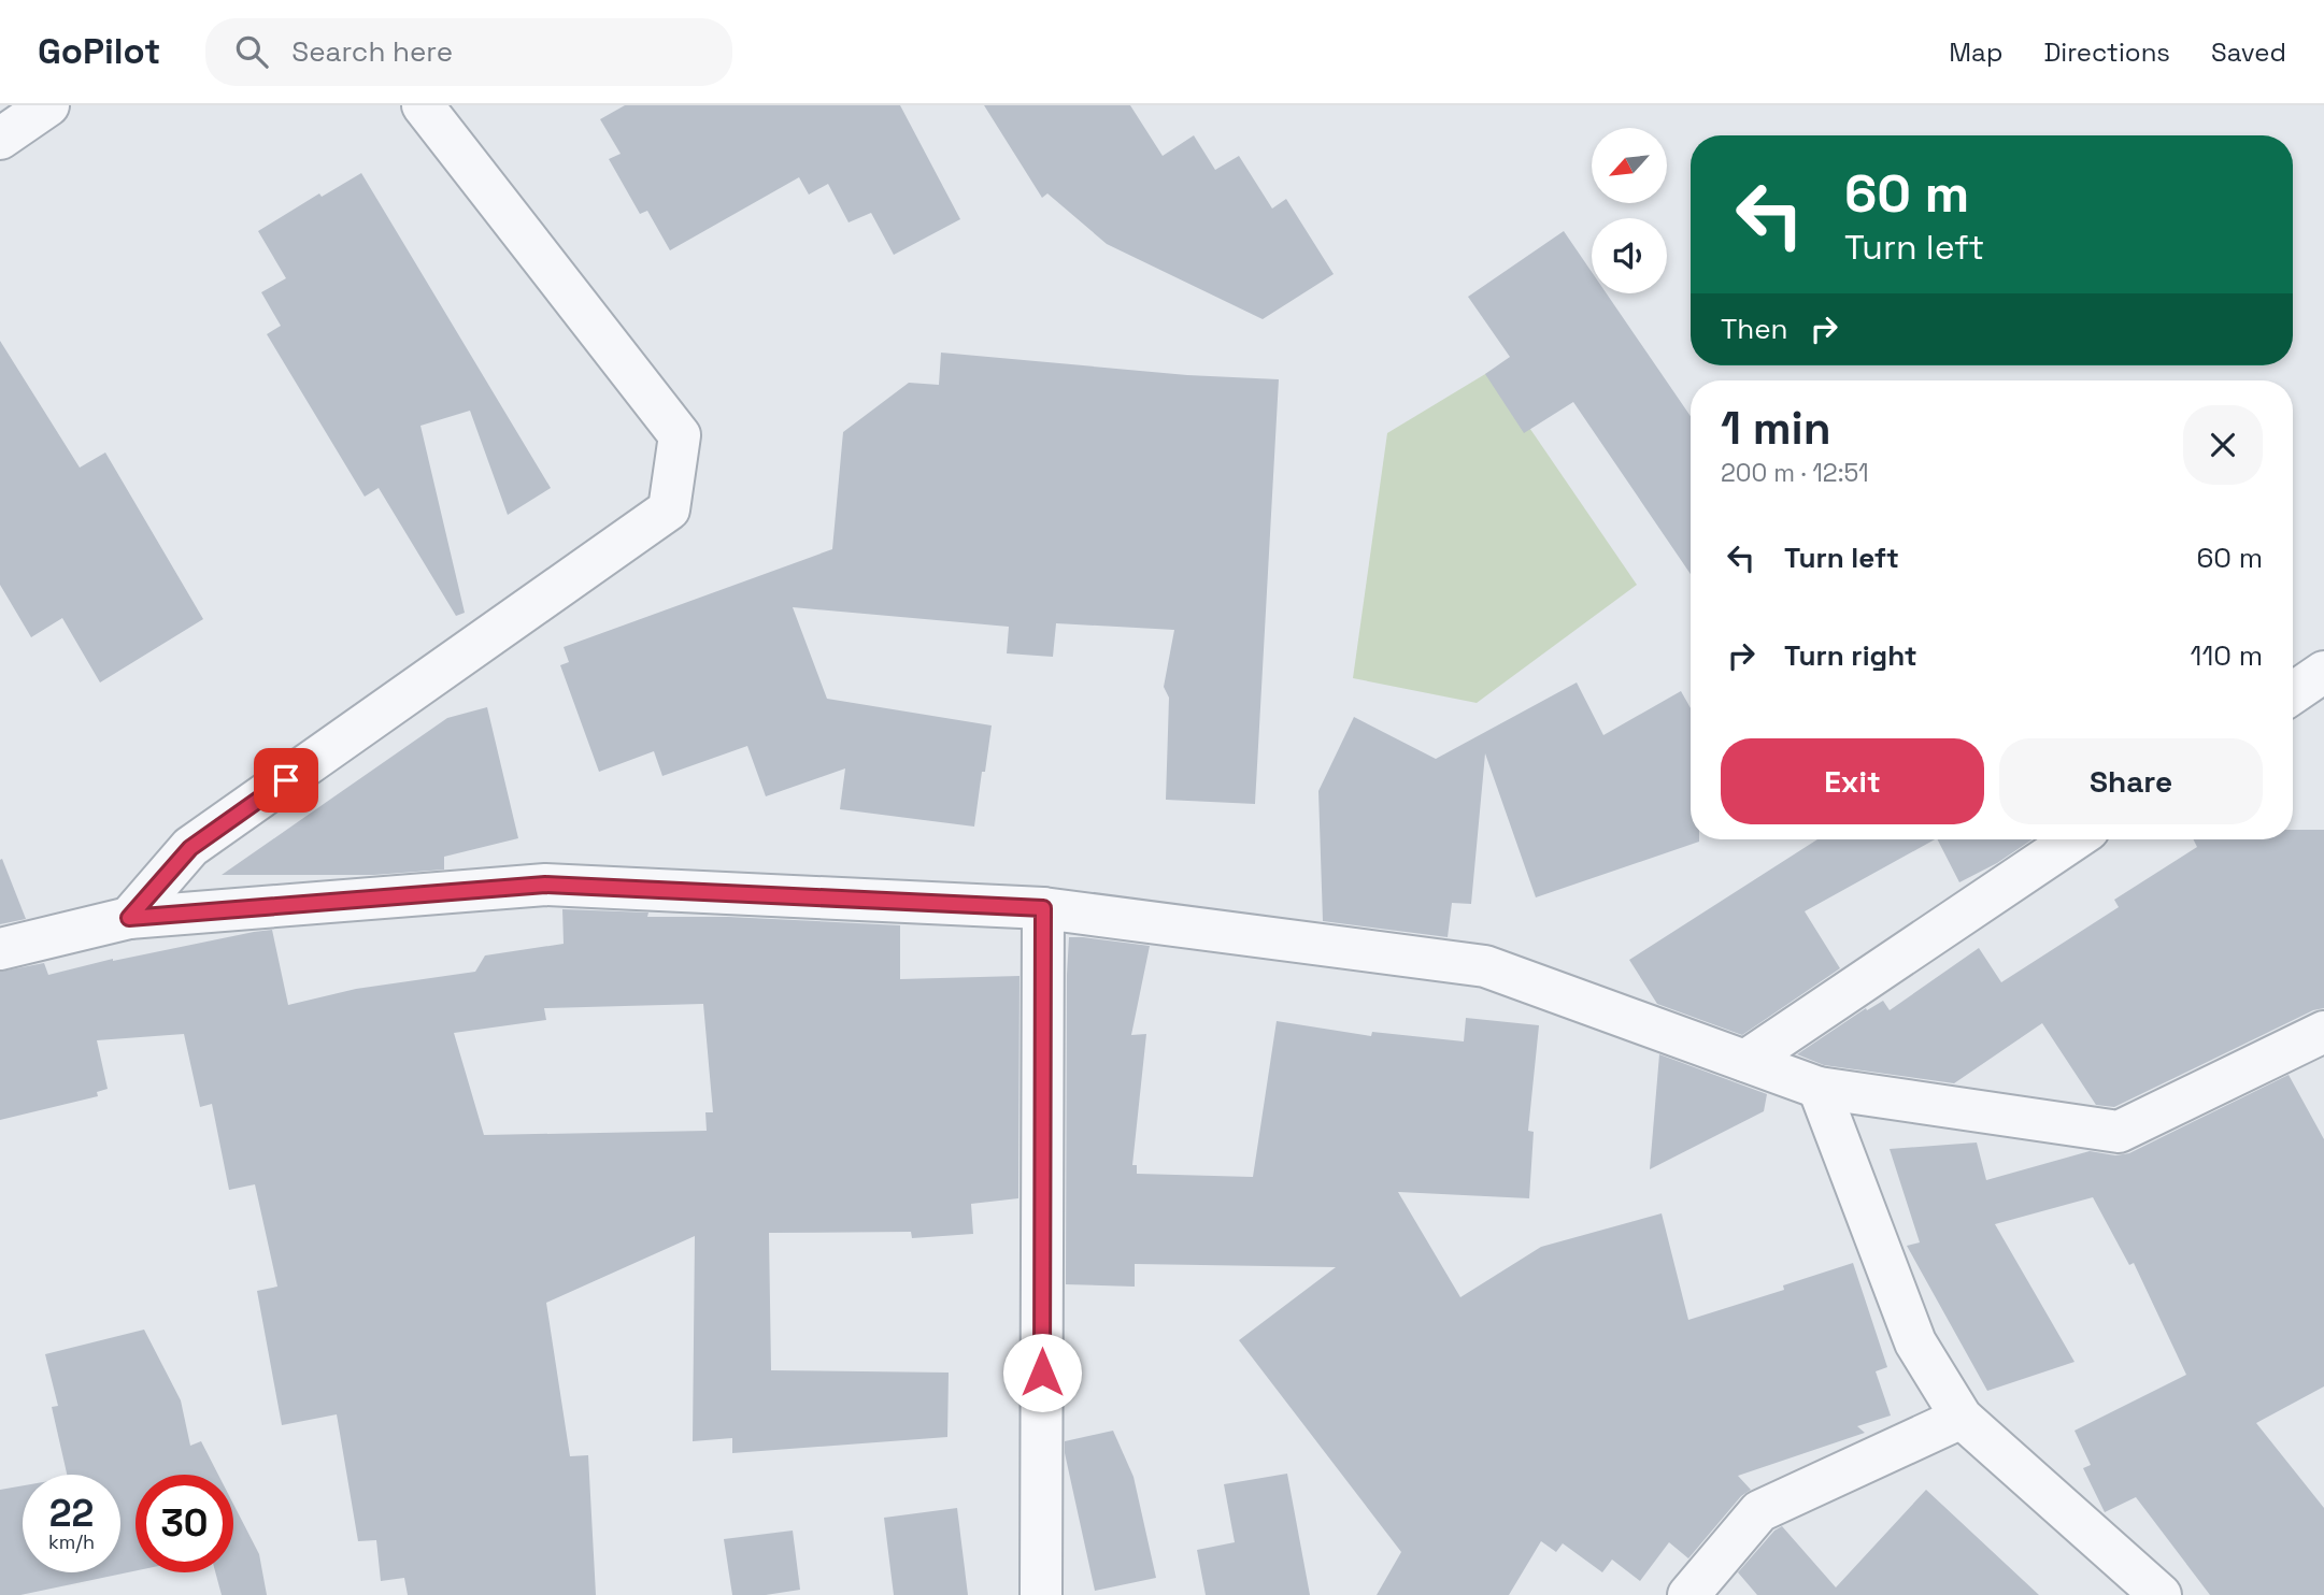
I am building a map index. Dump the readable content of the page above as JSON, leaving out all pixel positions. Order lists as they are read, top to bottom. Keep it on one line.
{"north":"bottom left","page":{"header":"GoPilot","search":"Search here","nav":["Map","Directions","Saved"],"turn":["60 m","Turn left"],"then":"Then","heading":["1 min","200 m · 12:51"],"list":[{"name":"Turn left","value":"60 m"},{"name":"Turn right","value":"110 m"}],"buttons":["Exit","Share"],"speed":"22 km/h","limit":"30"}}
